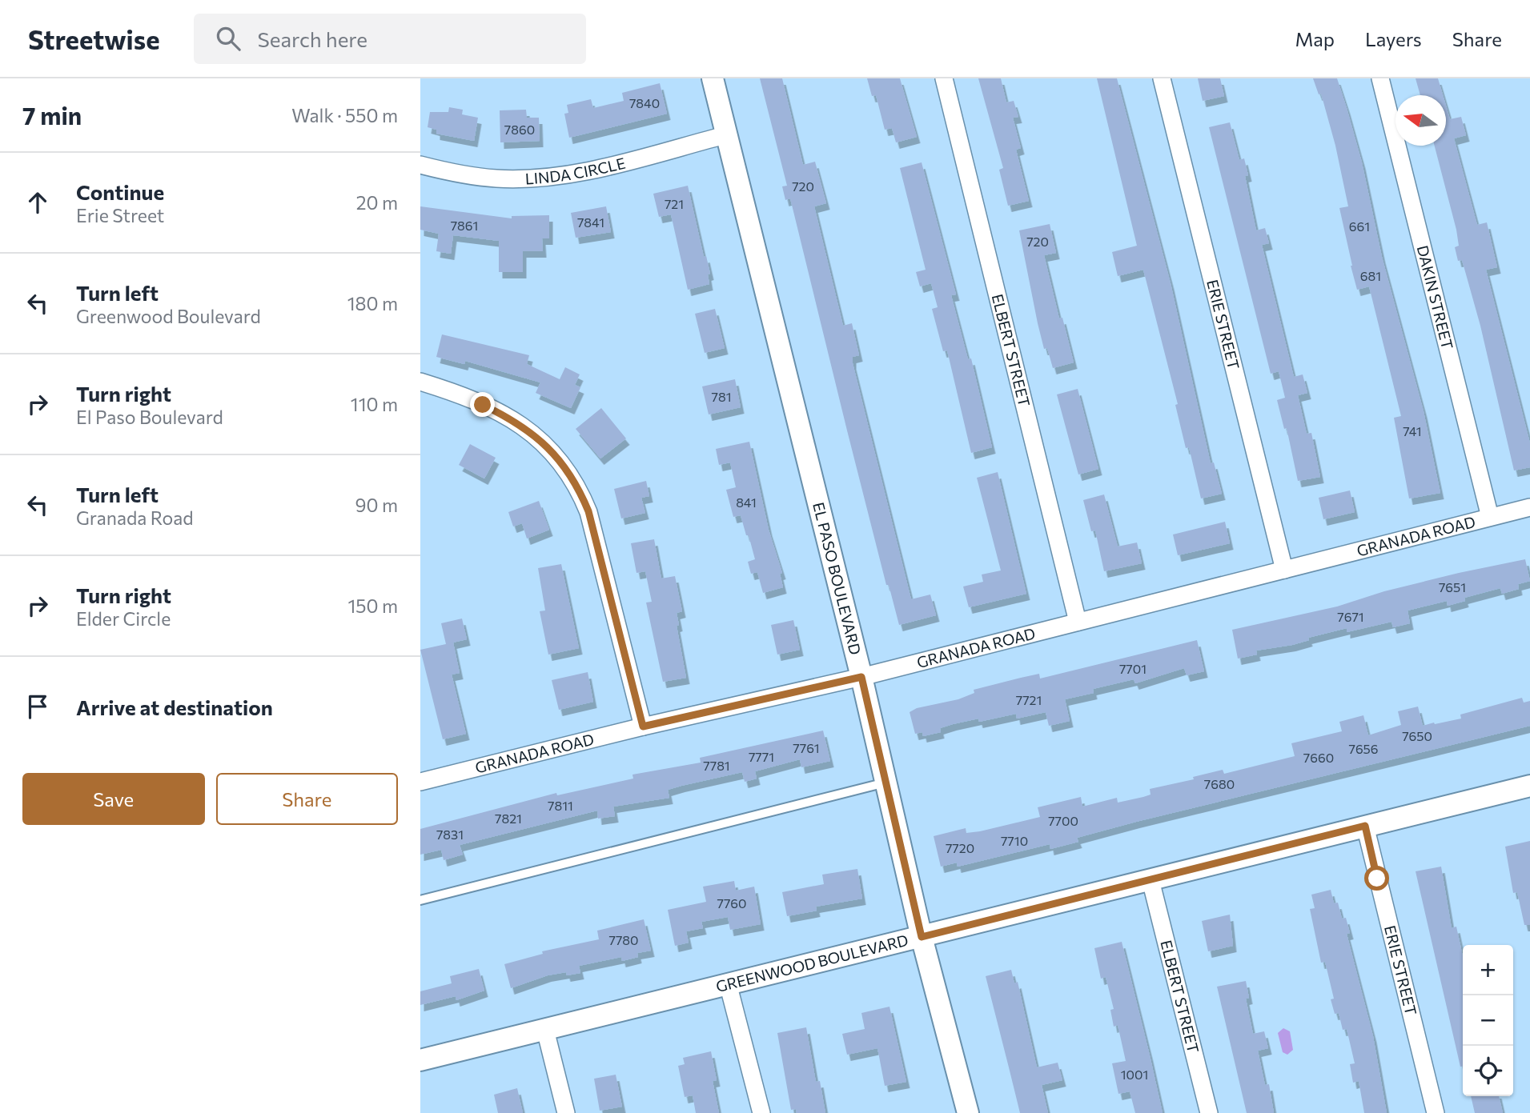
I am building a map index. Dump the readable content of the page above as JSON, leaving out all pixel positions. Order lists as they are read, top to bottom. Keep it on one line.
{"streets":{"street":["LINDA CIRCLE","DAKIN STREET","ERIE STREET","ELBERT STREET","GRANADA ROAD","EL PASO BOULEVARD","GREENWOOD BOULEVARD"]},"crossings":[["LINDA CIRCLE","EL PASO BOULEVARD"],["DAKIN STREET","GRANADA ROAD"],["ERIE STREET","GRANADA ROAD"],["ERIE STREET","GREENWOOD BOULEVARD"],["ELBERT STREET","GRANADA ROAD"],["ELBERT STREET","GREENWOOD BOULEVARD"],["GRANADA ROAD","EL PASO BOULEVARD"],["EL PASO BOULEVARD","GREENWOOD BOULEVARD"]],"house_numbers":["7840","7860","720","721","7841","7861","661","720","681","781","741","841","7651","7671","7701","7721","7650","7761","7656","7771","7660","7781","7680","7811","7821","7700","7831","7710","7720","7760","7780","1001"],"north":"left","page":{"header":"Streetwise","search":"Search here","nav":["Map","Layers","Share"],"heading":["7 min","Walk · 550 m"],"list":[["Continue","Erie Street","20 m"],["Turn left","Greenwood Boulevard","180 m"],["Turn right","El Paso Boulevard","110 m"],["Turn left","Granada Road","90 m"],["Turn right","Elder Circle","150 m"],"Arrive at destination"],"buttons":["Save","Share"],"map_buttons":["+","−"]}}
